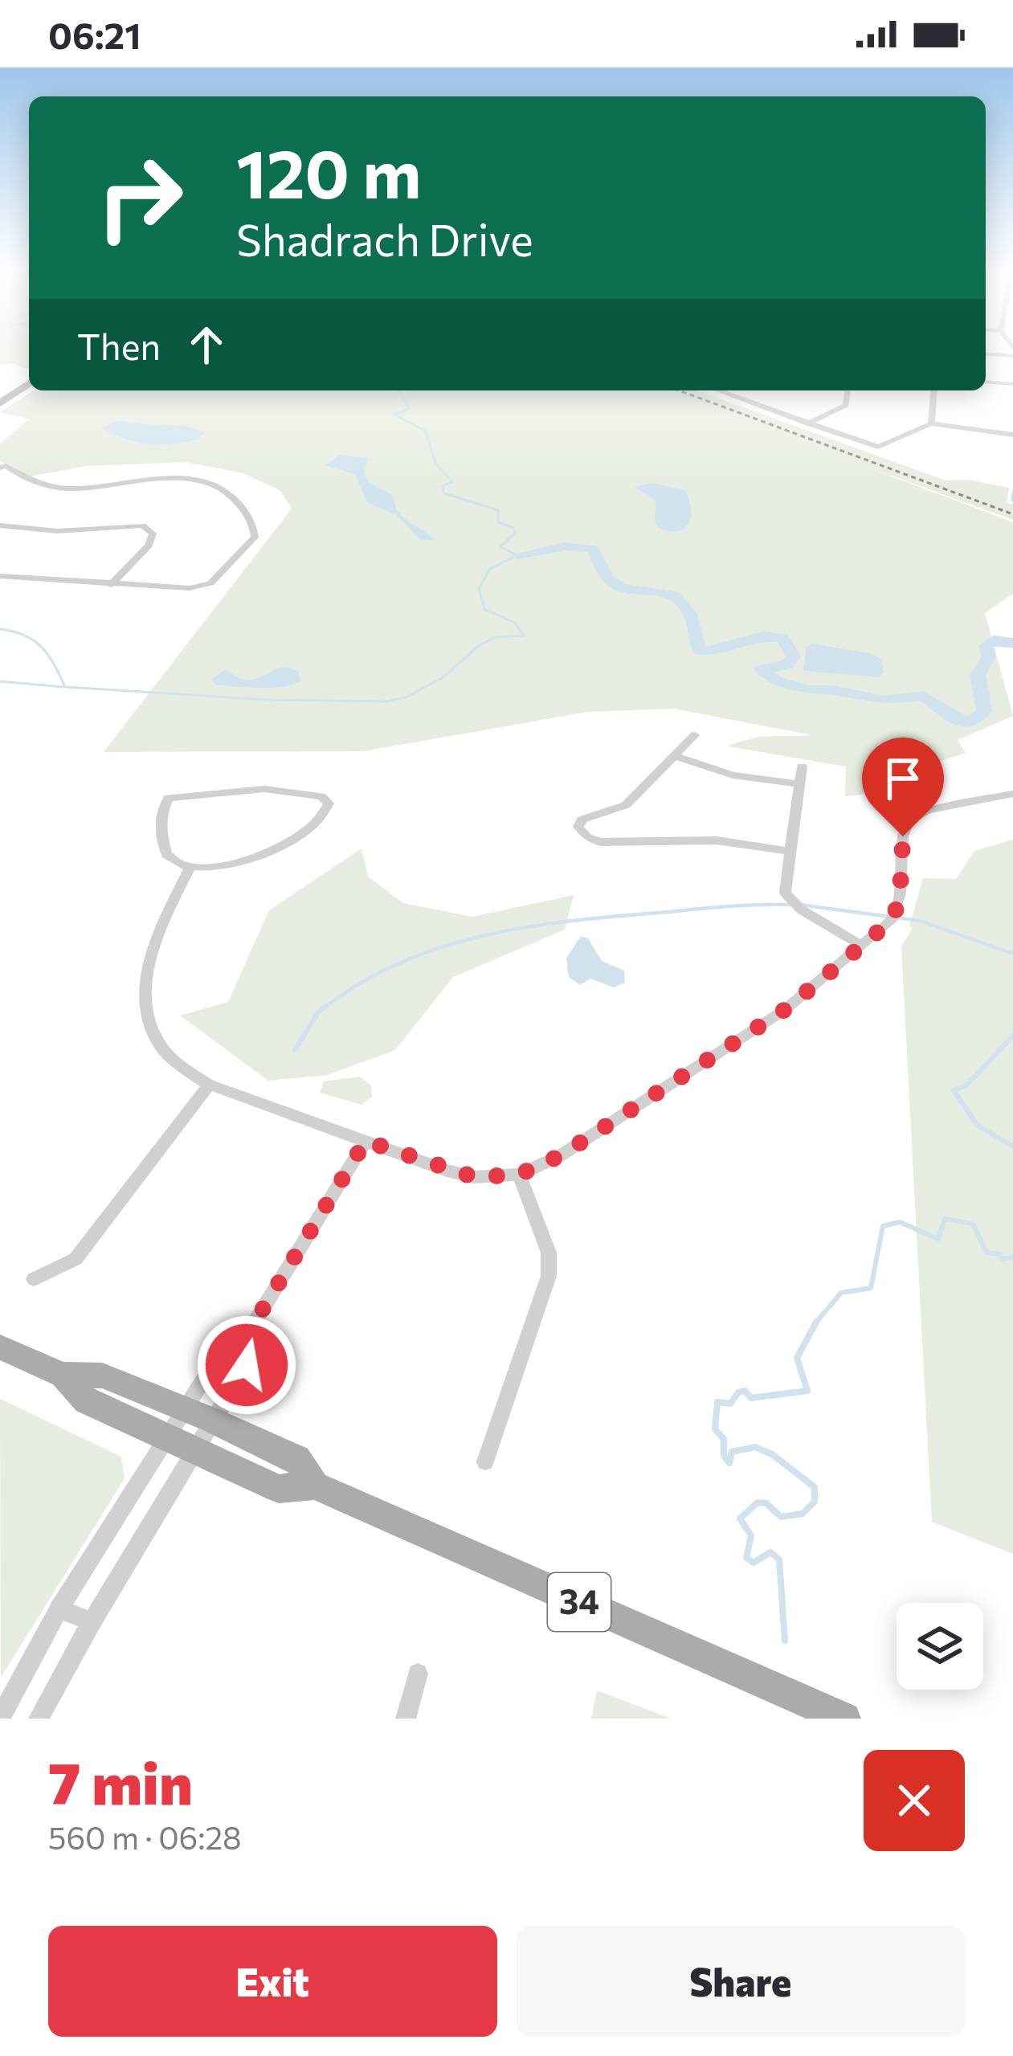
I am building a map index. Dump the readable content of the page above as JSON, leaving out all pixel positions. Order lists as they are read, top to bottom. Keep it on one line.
{"streets":{"main road":["34"]},"page":{"status":"06:21","turn":["120 m","Shadrach Drive"],"then":"Then","heading":["7 min","560 m · 06:28"],"buttons":["Exit","Share"]}}
